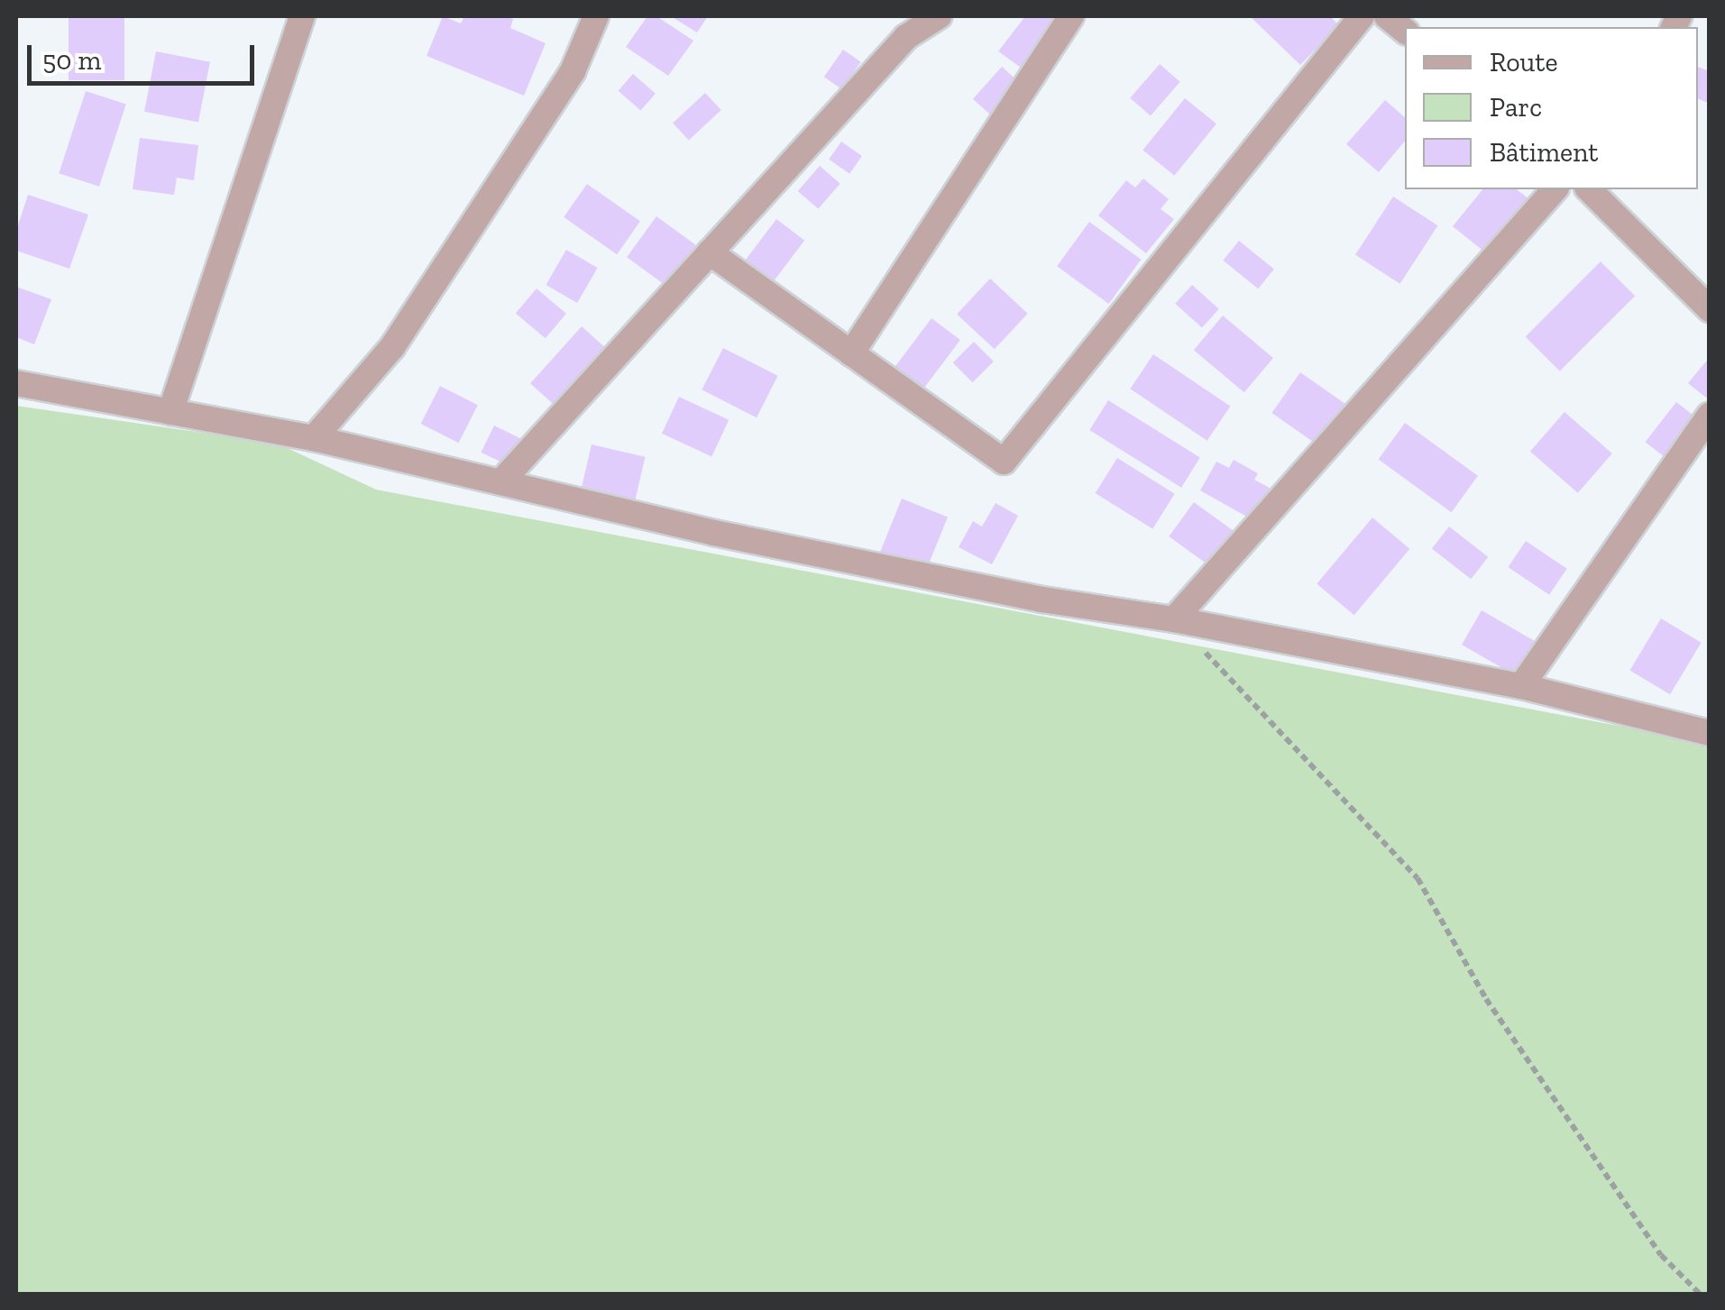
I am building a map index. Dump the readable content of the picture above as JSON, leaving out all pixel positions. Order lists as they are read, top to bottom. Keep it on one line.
{"legend":["Route","Parc","Bâtiment"],"scale_bar":"50 m"}
